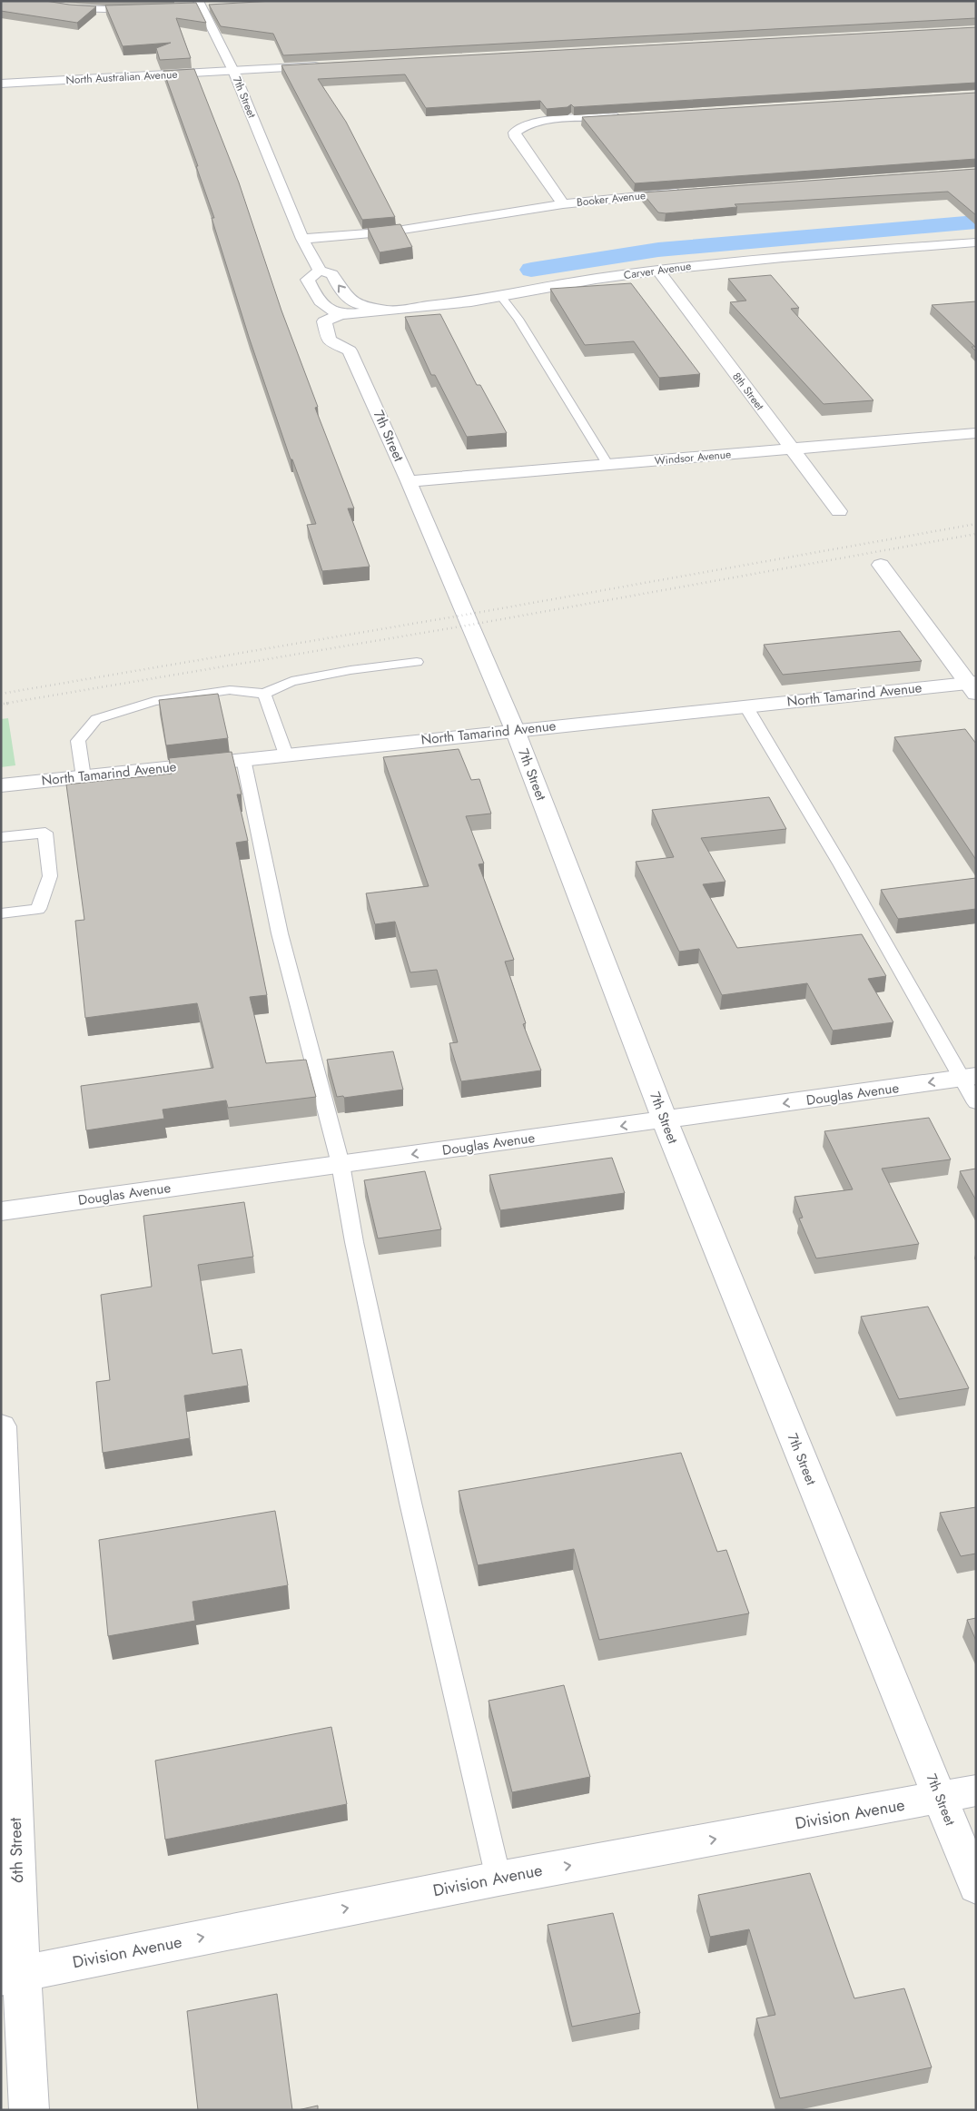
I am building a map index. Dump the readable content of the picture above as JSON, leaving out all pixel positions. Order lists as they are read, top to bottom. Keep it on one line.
{"streets":{"street":["North Australian Avenue","7th Street","Booker Avenue","Carver Avenue","8th Street","Windsor Avenue","North Tamarind Avenue","Douglas Avenue","Division Avenue","6th Street"]},"crossings":[["North Australian Avenue","7th Street"],["7th Street","Booker Avenue"],["7th Street","Carver Avenue"],["7th Street","Windsor Avenue"],["7th Street","North Tamarind Avenue"],["7th Street","Douglas Avenue"],["7th Street","Division Avenue"],["Carver Avenue","8th Street"],["8th Street","Windsor Avenue"],["Division Avenue","6th Street"]],"one_way":["Douglas Avenue","Division Avenue"]}
